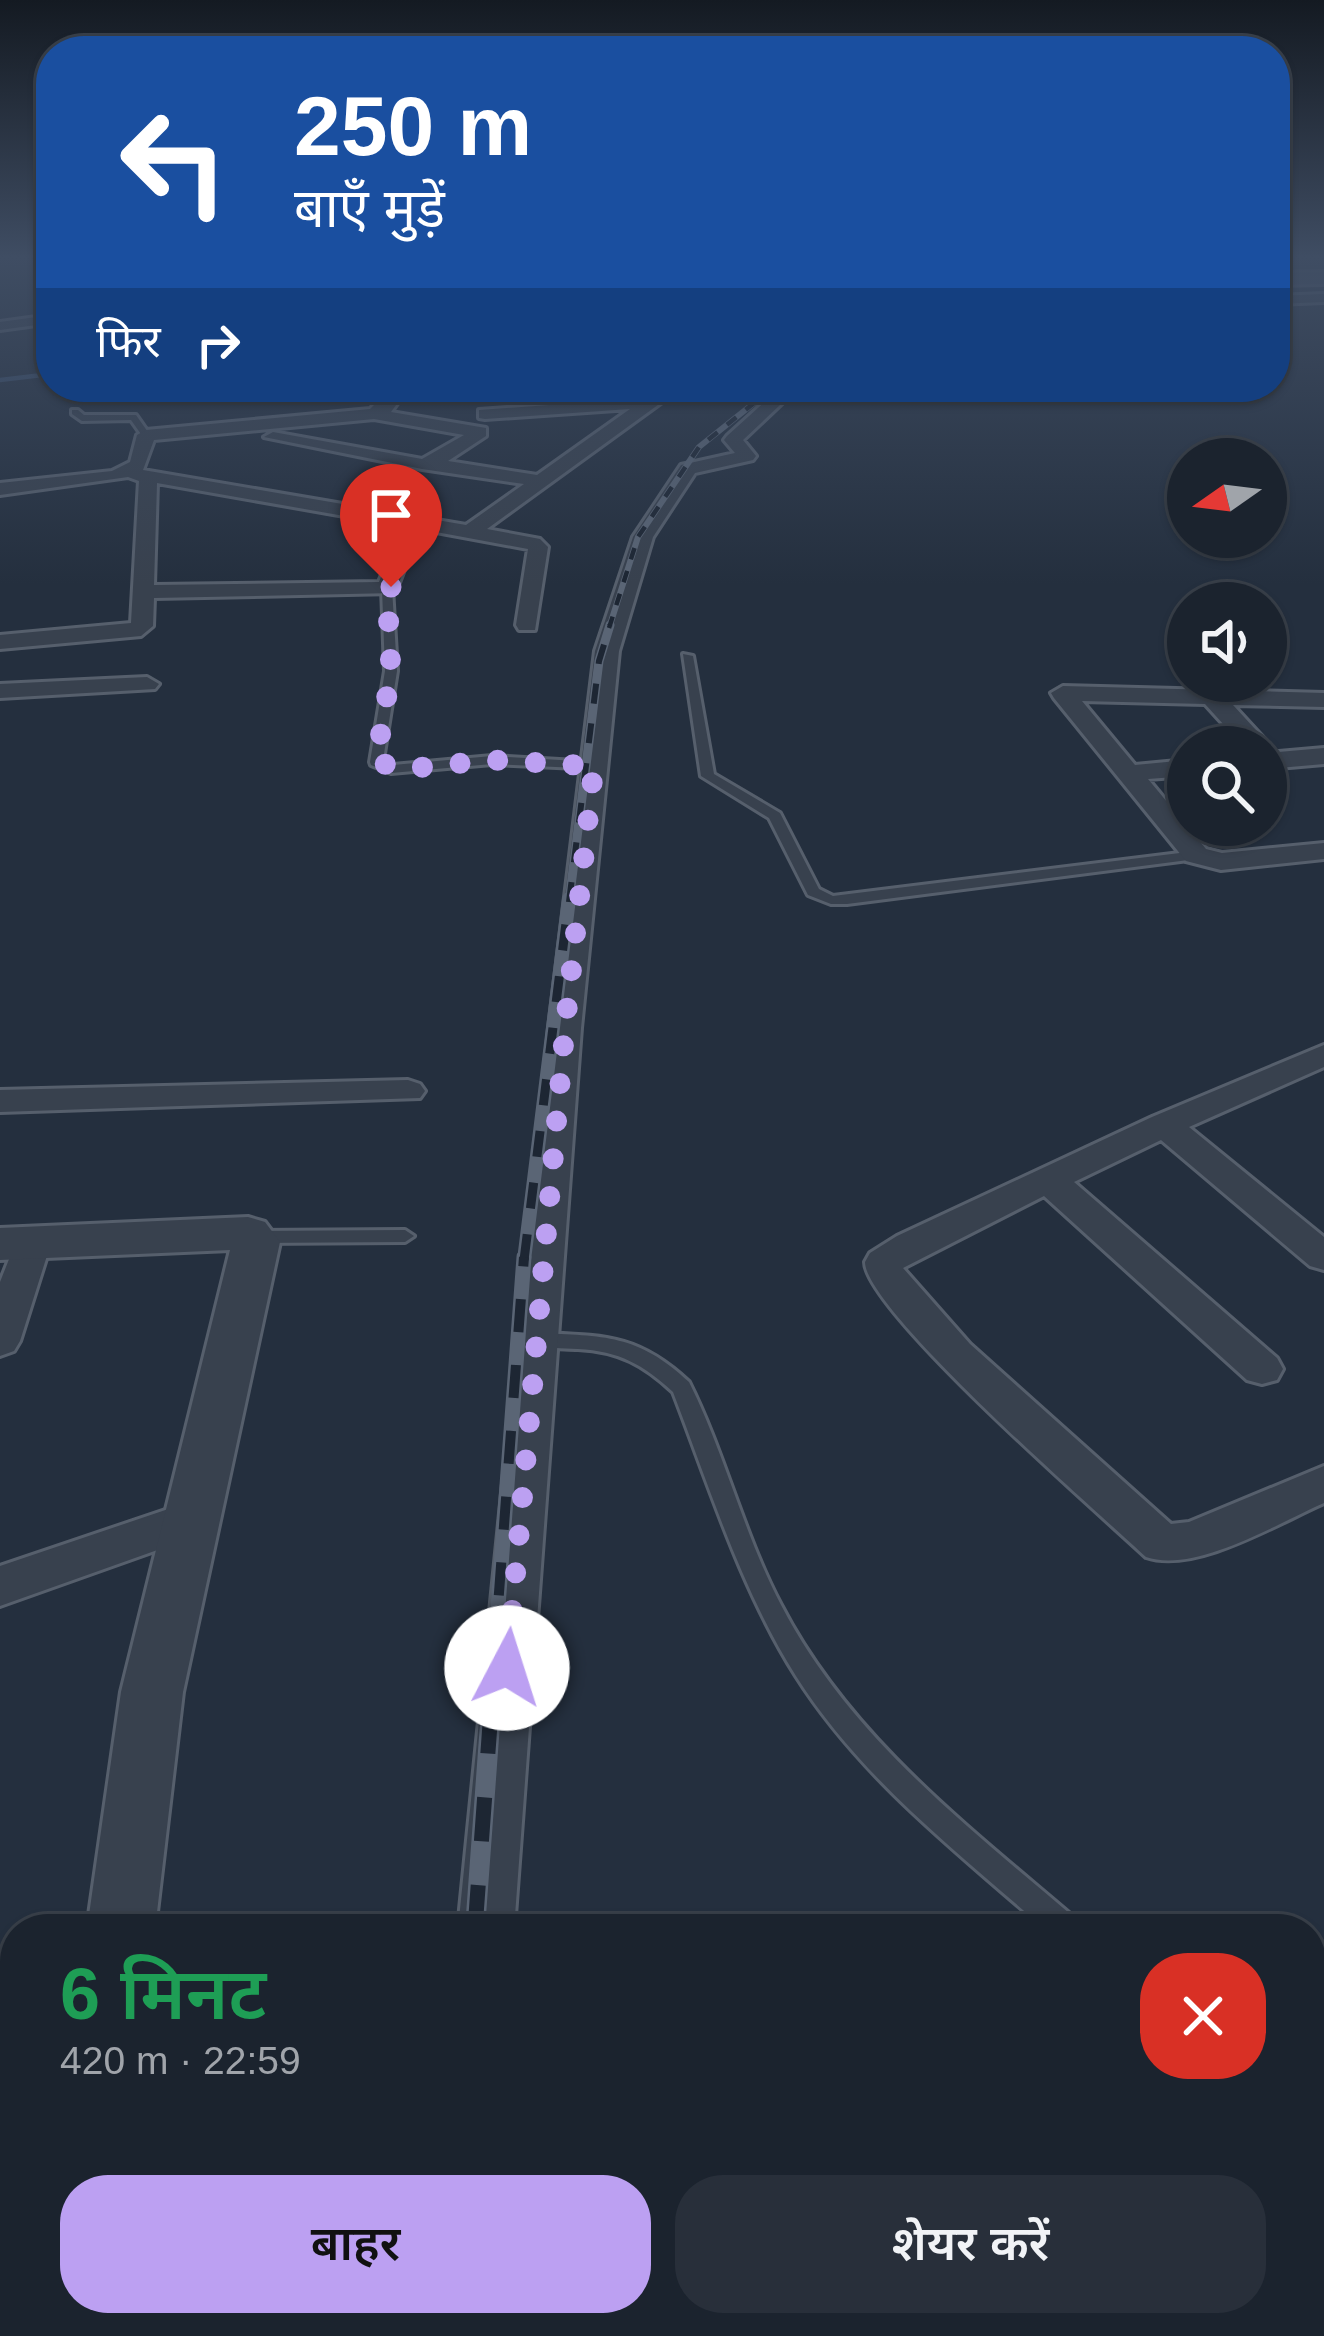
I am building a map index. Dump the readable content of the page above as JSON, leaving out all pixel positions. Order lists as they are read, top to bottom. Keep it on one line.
{"north":"left","page":{"turn":["250 m","बाएँ मुड़ें"],"then":"फिर","heading":["6 मिनट","420 m · 22:59"],"buttons":["बाहर","शेयर करें"]}}
